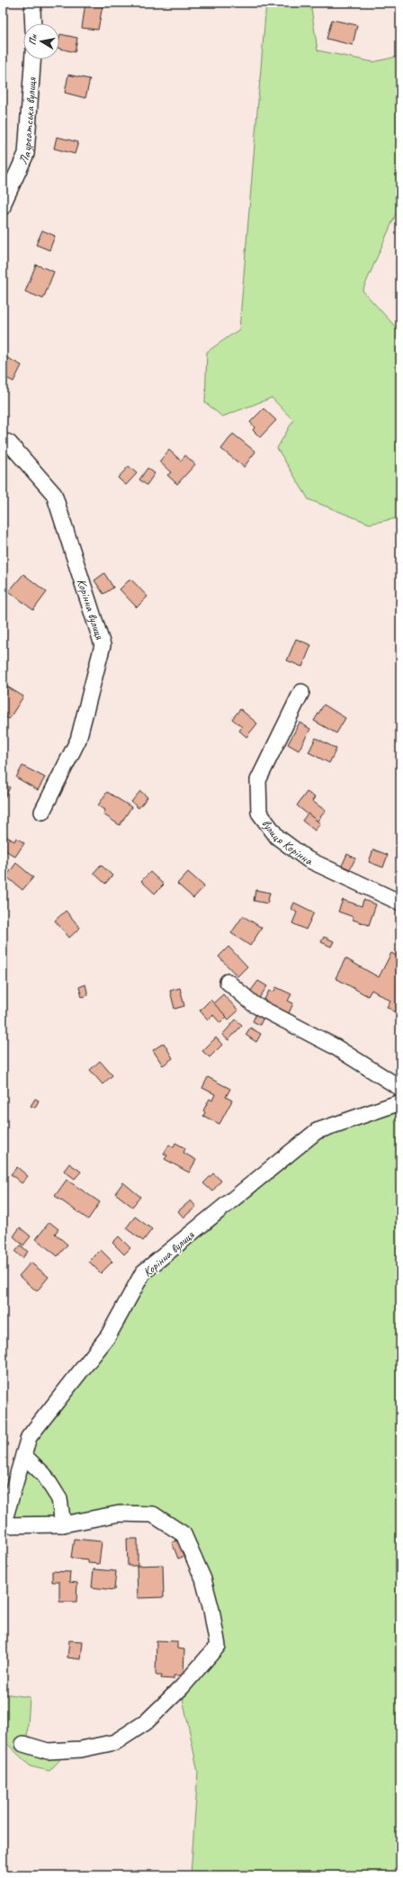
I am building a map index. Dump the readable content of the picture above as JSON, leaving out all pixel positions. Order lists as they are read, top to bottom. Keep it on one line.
{"streets":{"street":["Лауреатська вулиця","Корінна вулиця","вулиця Корінна"]},"north":"left"}
